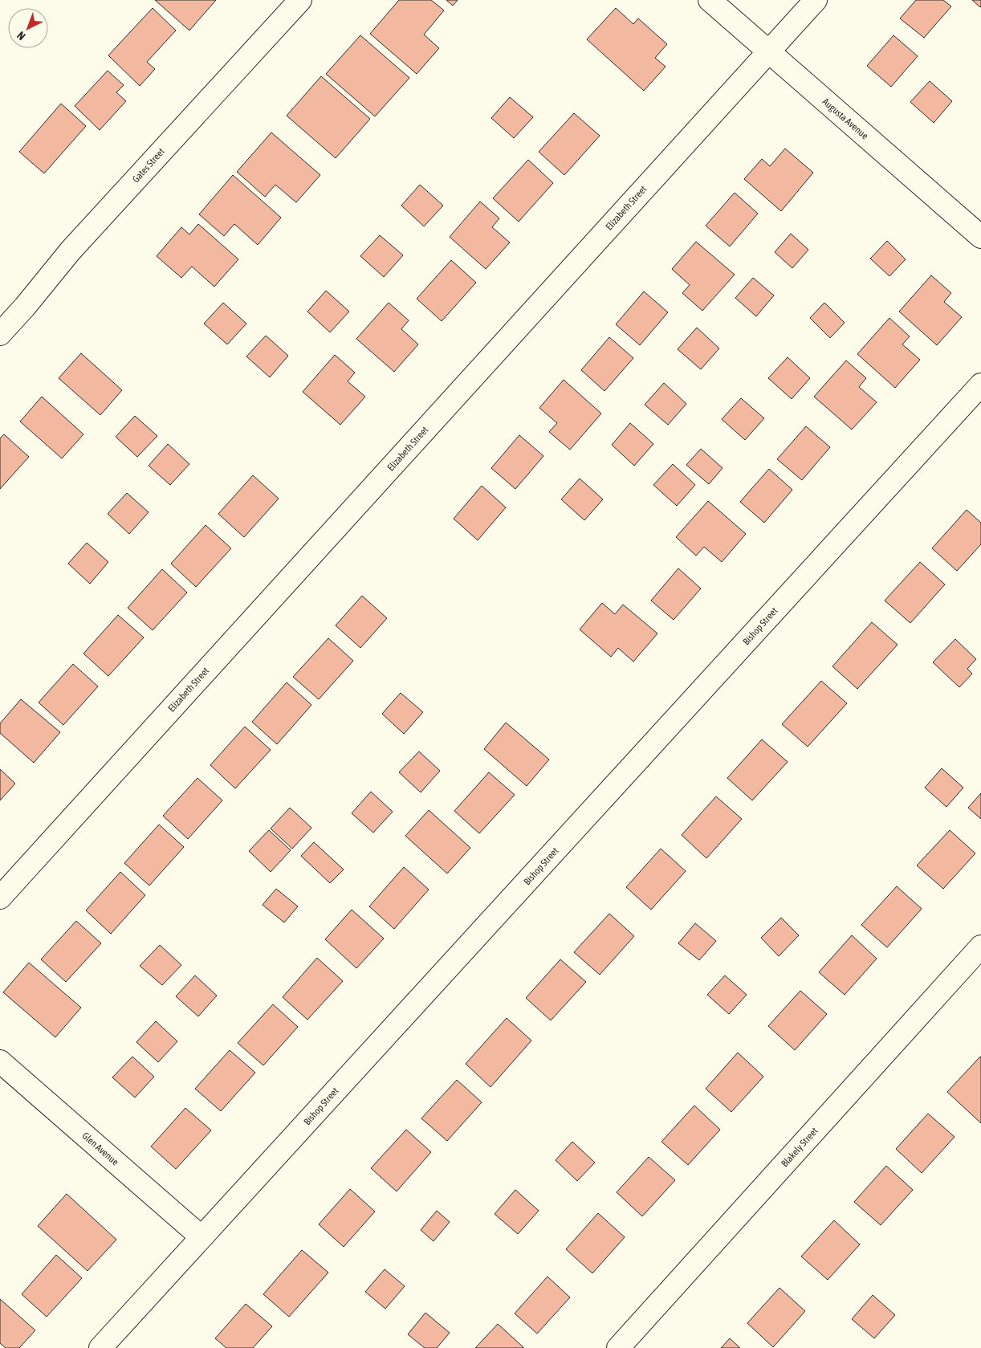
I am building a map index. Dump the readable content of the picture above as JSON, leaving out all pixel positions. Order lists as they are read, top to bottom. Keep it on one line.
{"streets":{"street":["Augusta Avenue","Gates Street","Elizabeth Street","Bishop Street","Blakely Street","Glen Avenue"]},"crossings":[["Augusta Avenue","Elizabeth Street"],["Bishop Street","Glen Avenue"]],"north":"bottom left"}
